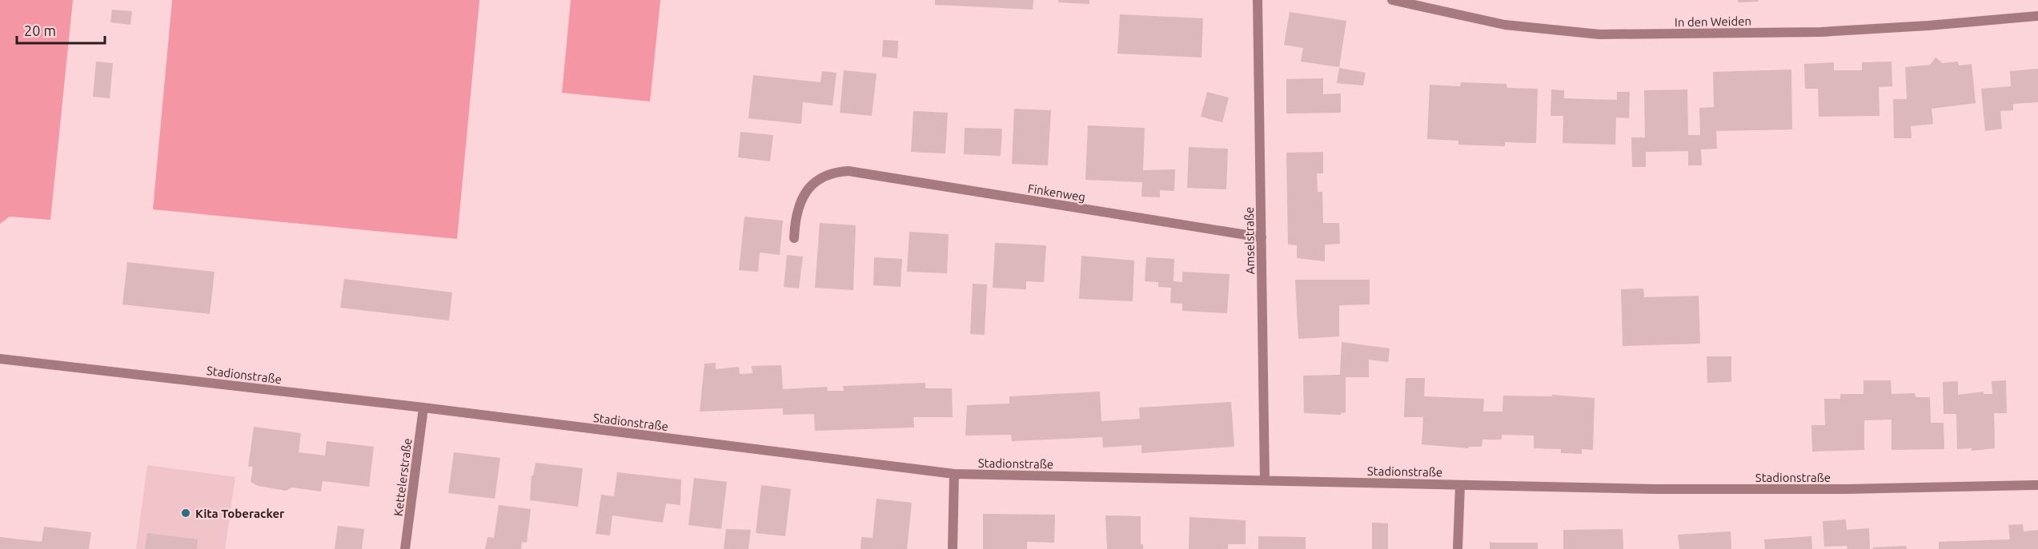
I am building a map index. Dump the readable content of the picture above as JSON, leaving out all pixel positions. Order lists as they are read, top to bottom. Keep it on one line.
{"streets":{"street":["In den Weiden","Finkenweg","Amselstraße","Stadionstraße","Kettelerstraße"]},"crossings":[["Finkenweg","Amselstraße"],["Amselstraße","Stadionstraße"],["Stadionstraße","Kettelerstraße"]],"places":["Kita Toberacker"],"scale_bar":"20 m"}
